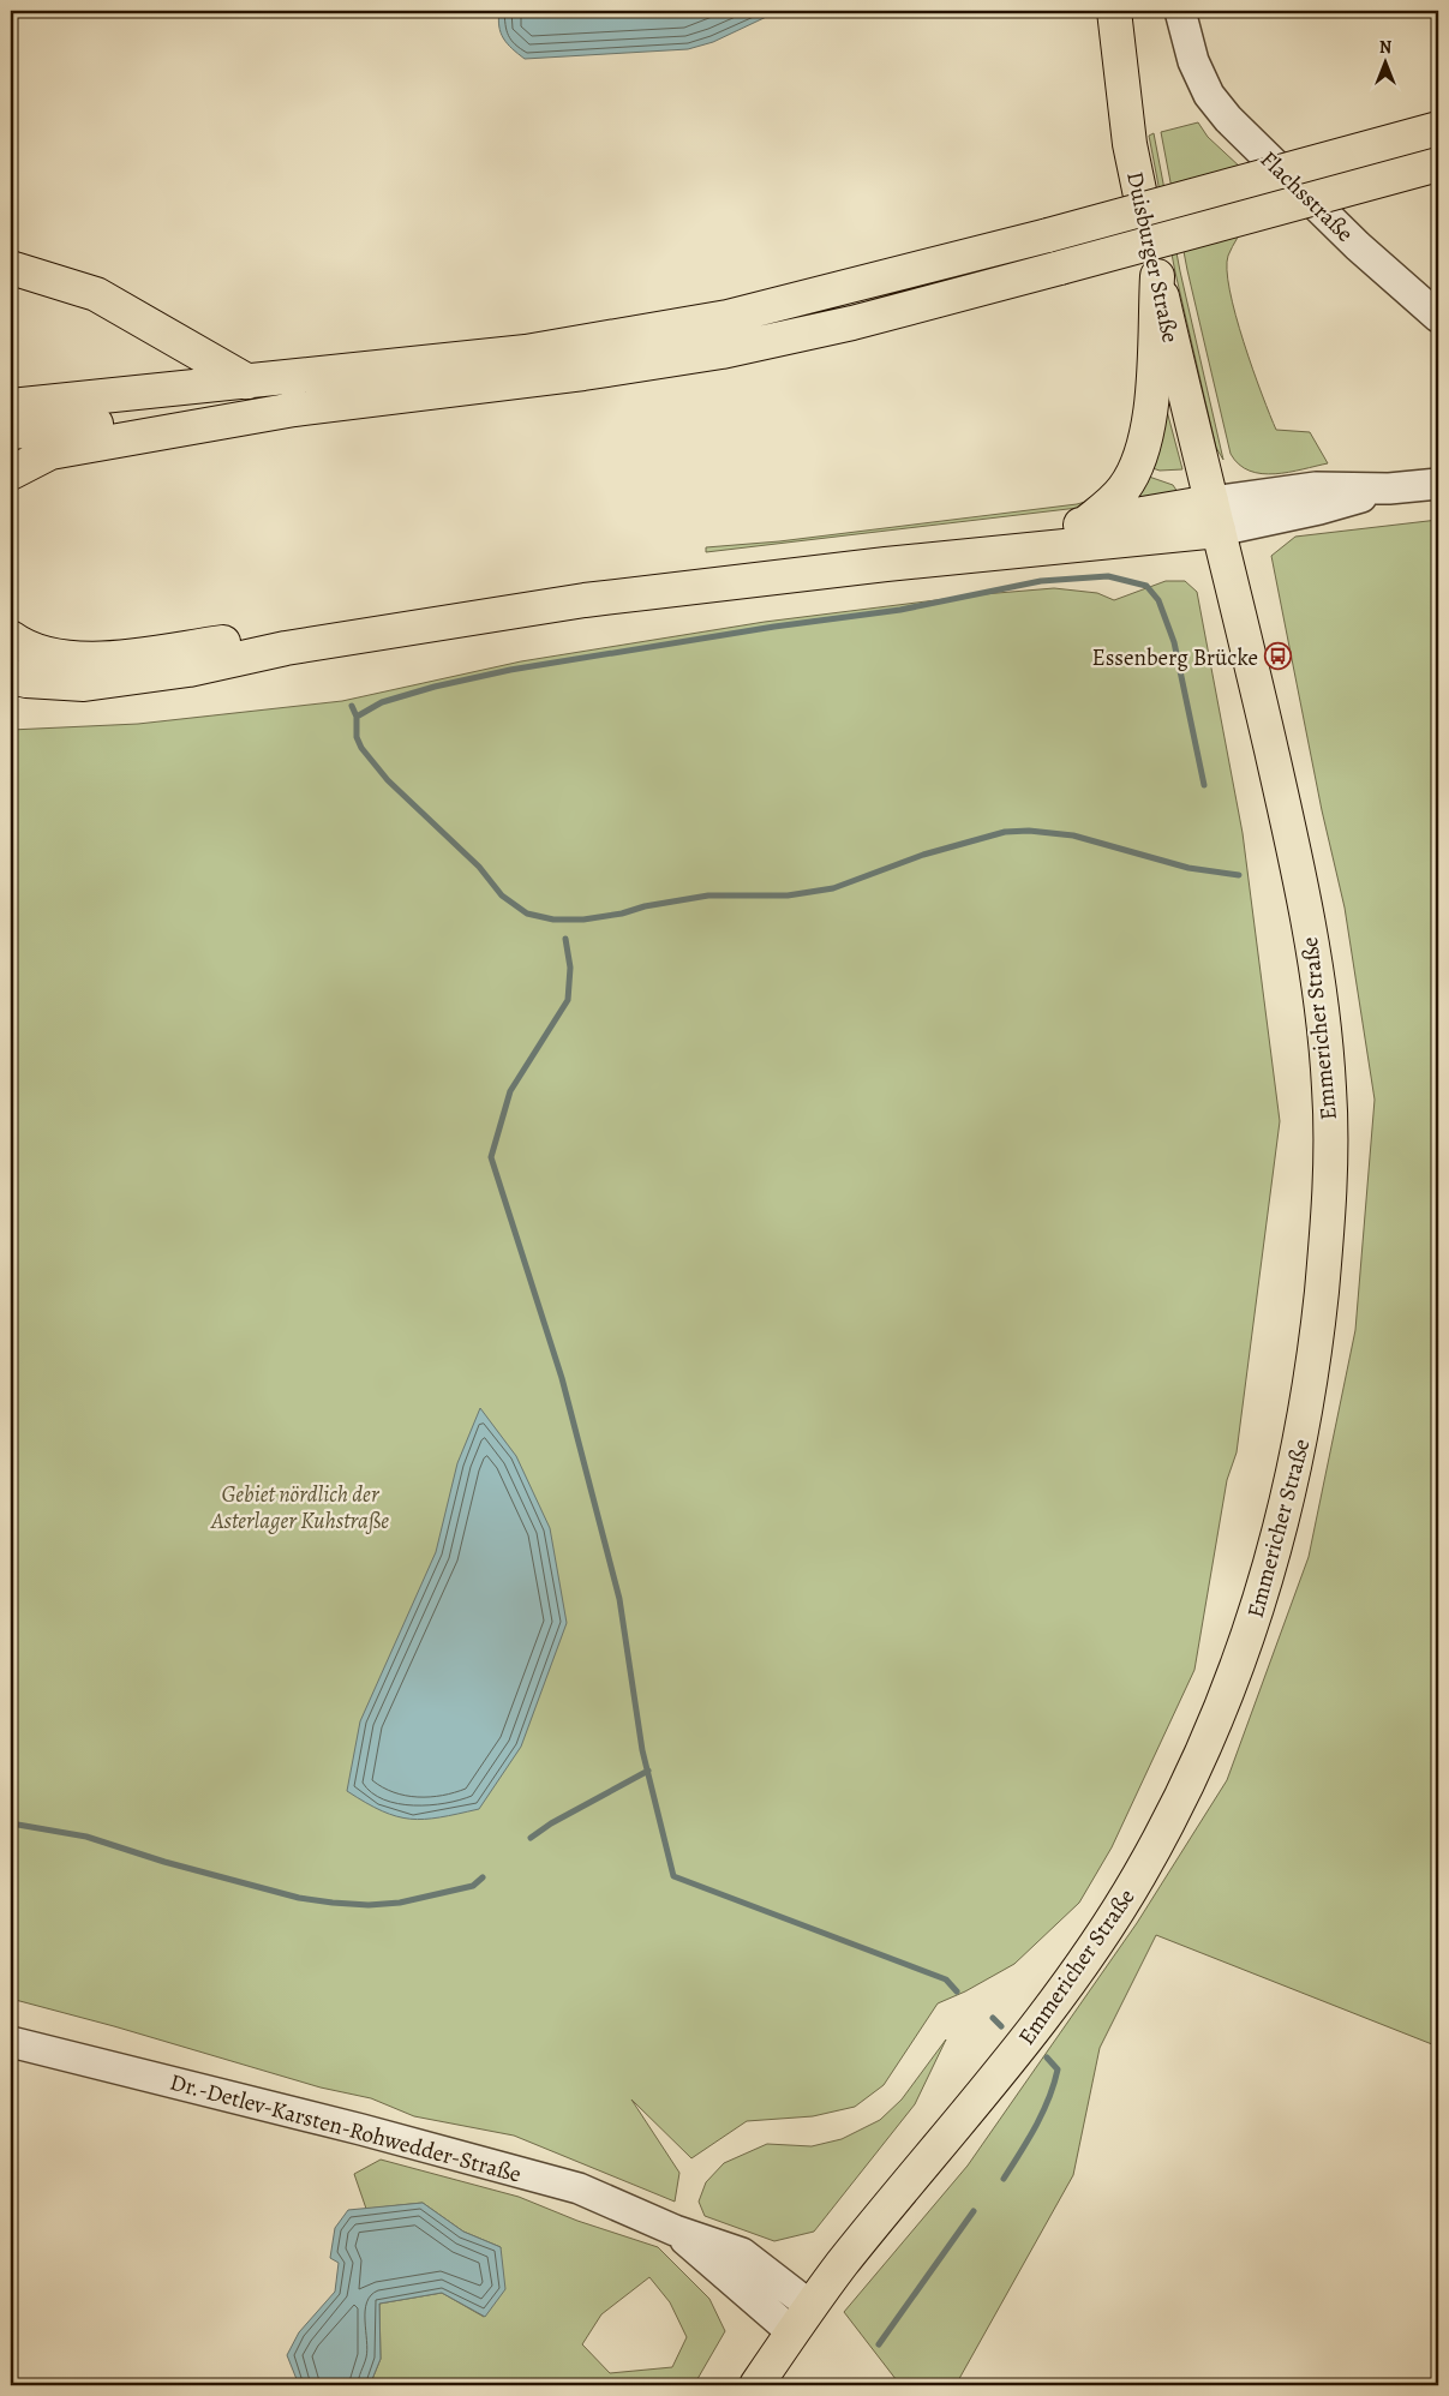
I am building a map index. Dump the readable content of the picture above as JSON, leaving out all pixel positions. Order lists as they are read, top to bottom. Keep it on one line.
{"streets":{"main road":["Duisburger Straße","Emmericher Straße"],"street":["Flachsstraße","Dr.-Detlev-Karsten-Rohwedder-Straße"]},"crossings":[["Duisburger Straße","Emmericher Straße"],["Emmericher Straße","Dr.-Detlev-Karsten-Rohwedder-Straße"]],"parks":["Gebiet nördlich der Asterlager Kuhstraße"],"places":{"bus stop":["Essenberg Brücke"]},"north":"top"}
